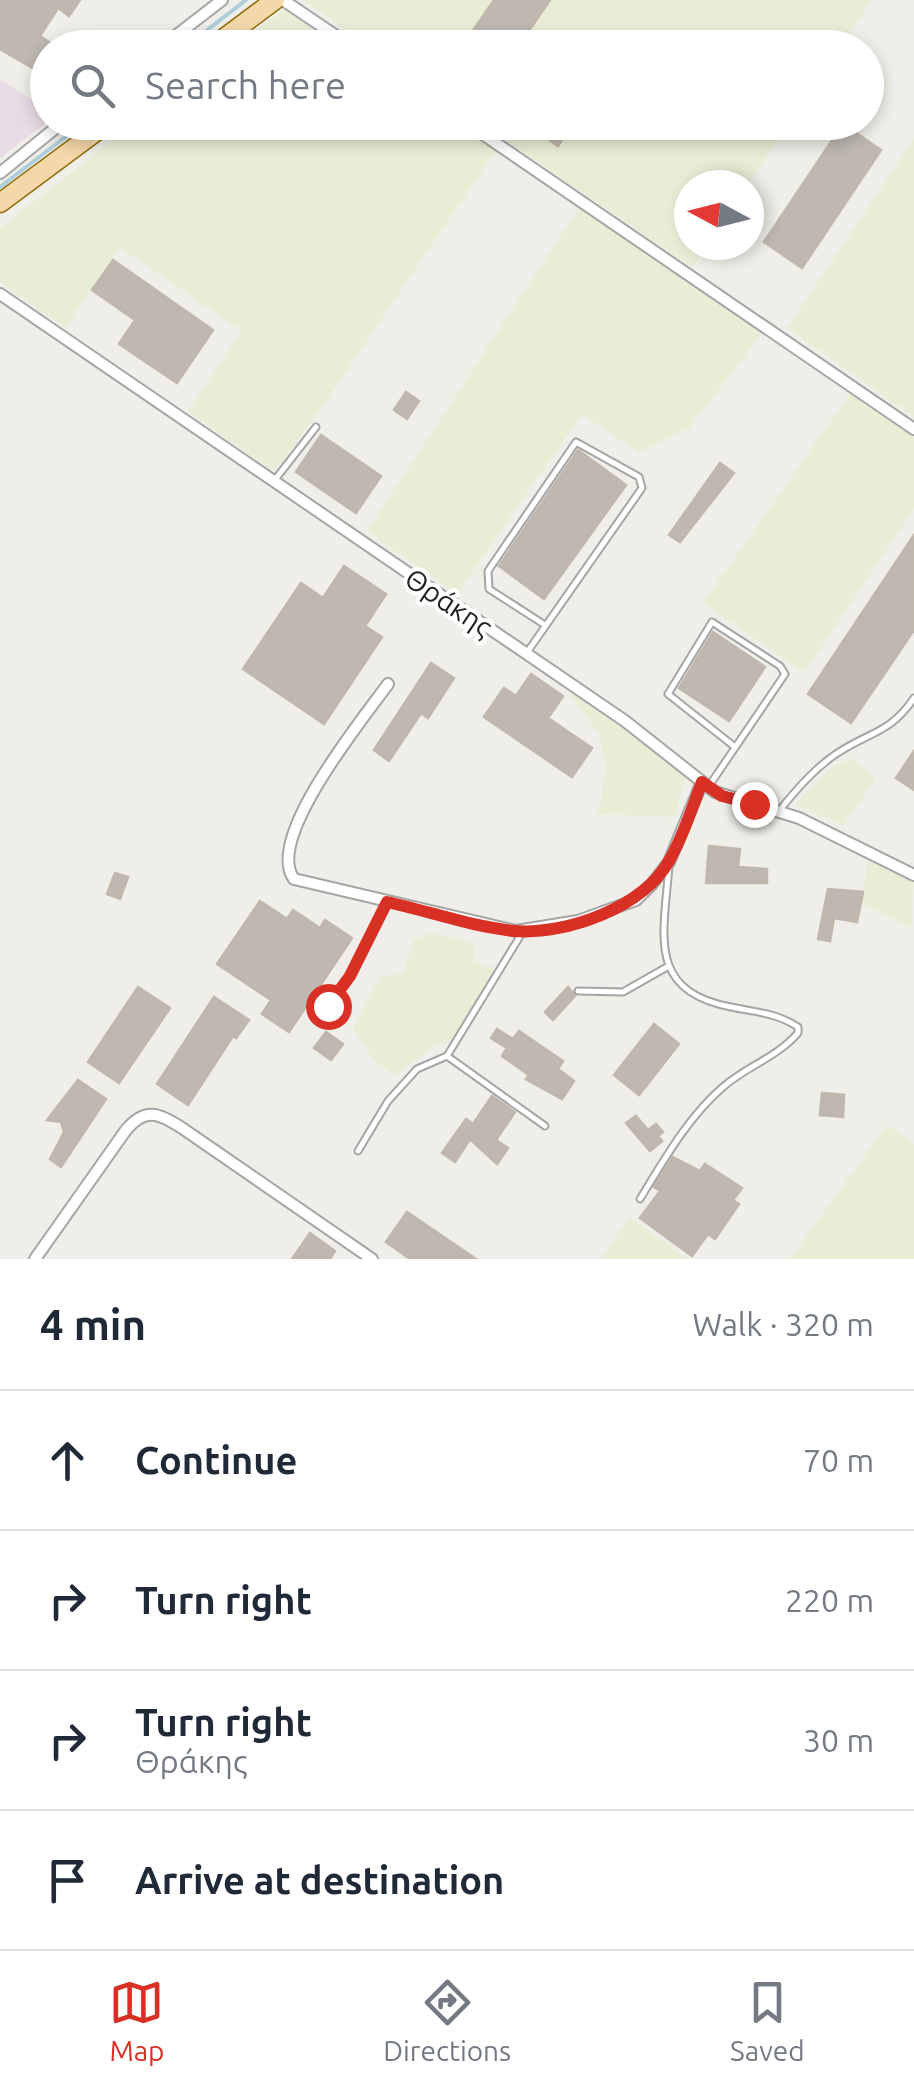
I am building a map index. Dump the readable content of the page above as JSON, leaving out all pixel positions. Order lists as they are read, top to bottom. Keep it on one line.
{"streets":{"street":["Θράκης"]},"north":"left","page":{"search":"Search here","heading":["4 min","Walk · 320 m"],"list":[["Continue","70 m"],["Turn right","220 m"],["Turn right","Θράκης","30 m"],"Arrive at destination"],"nav":["Map","Directions","Saved"]}}
